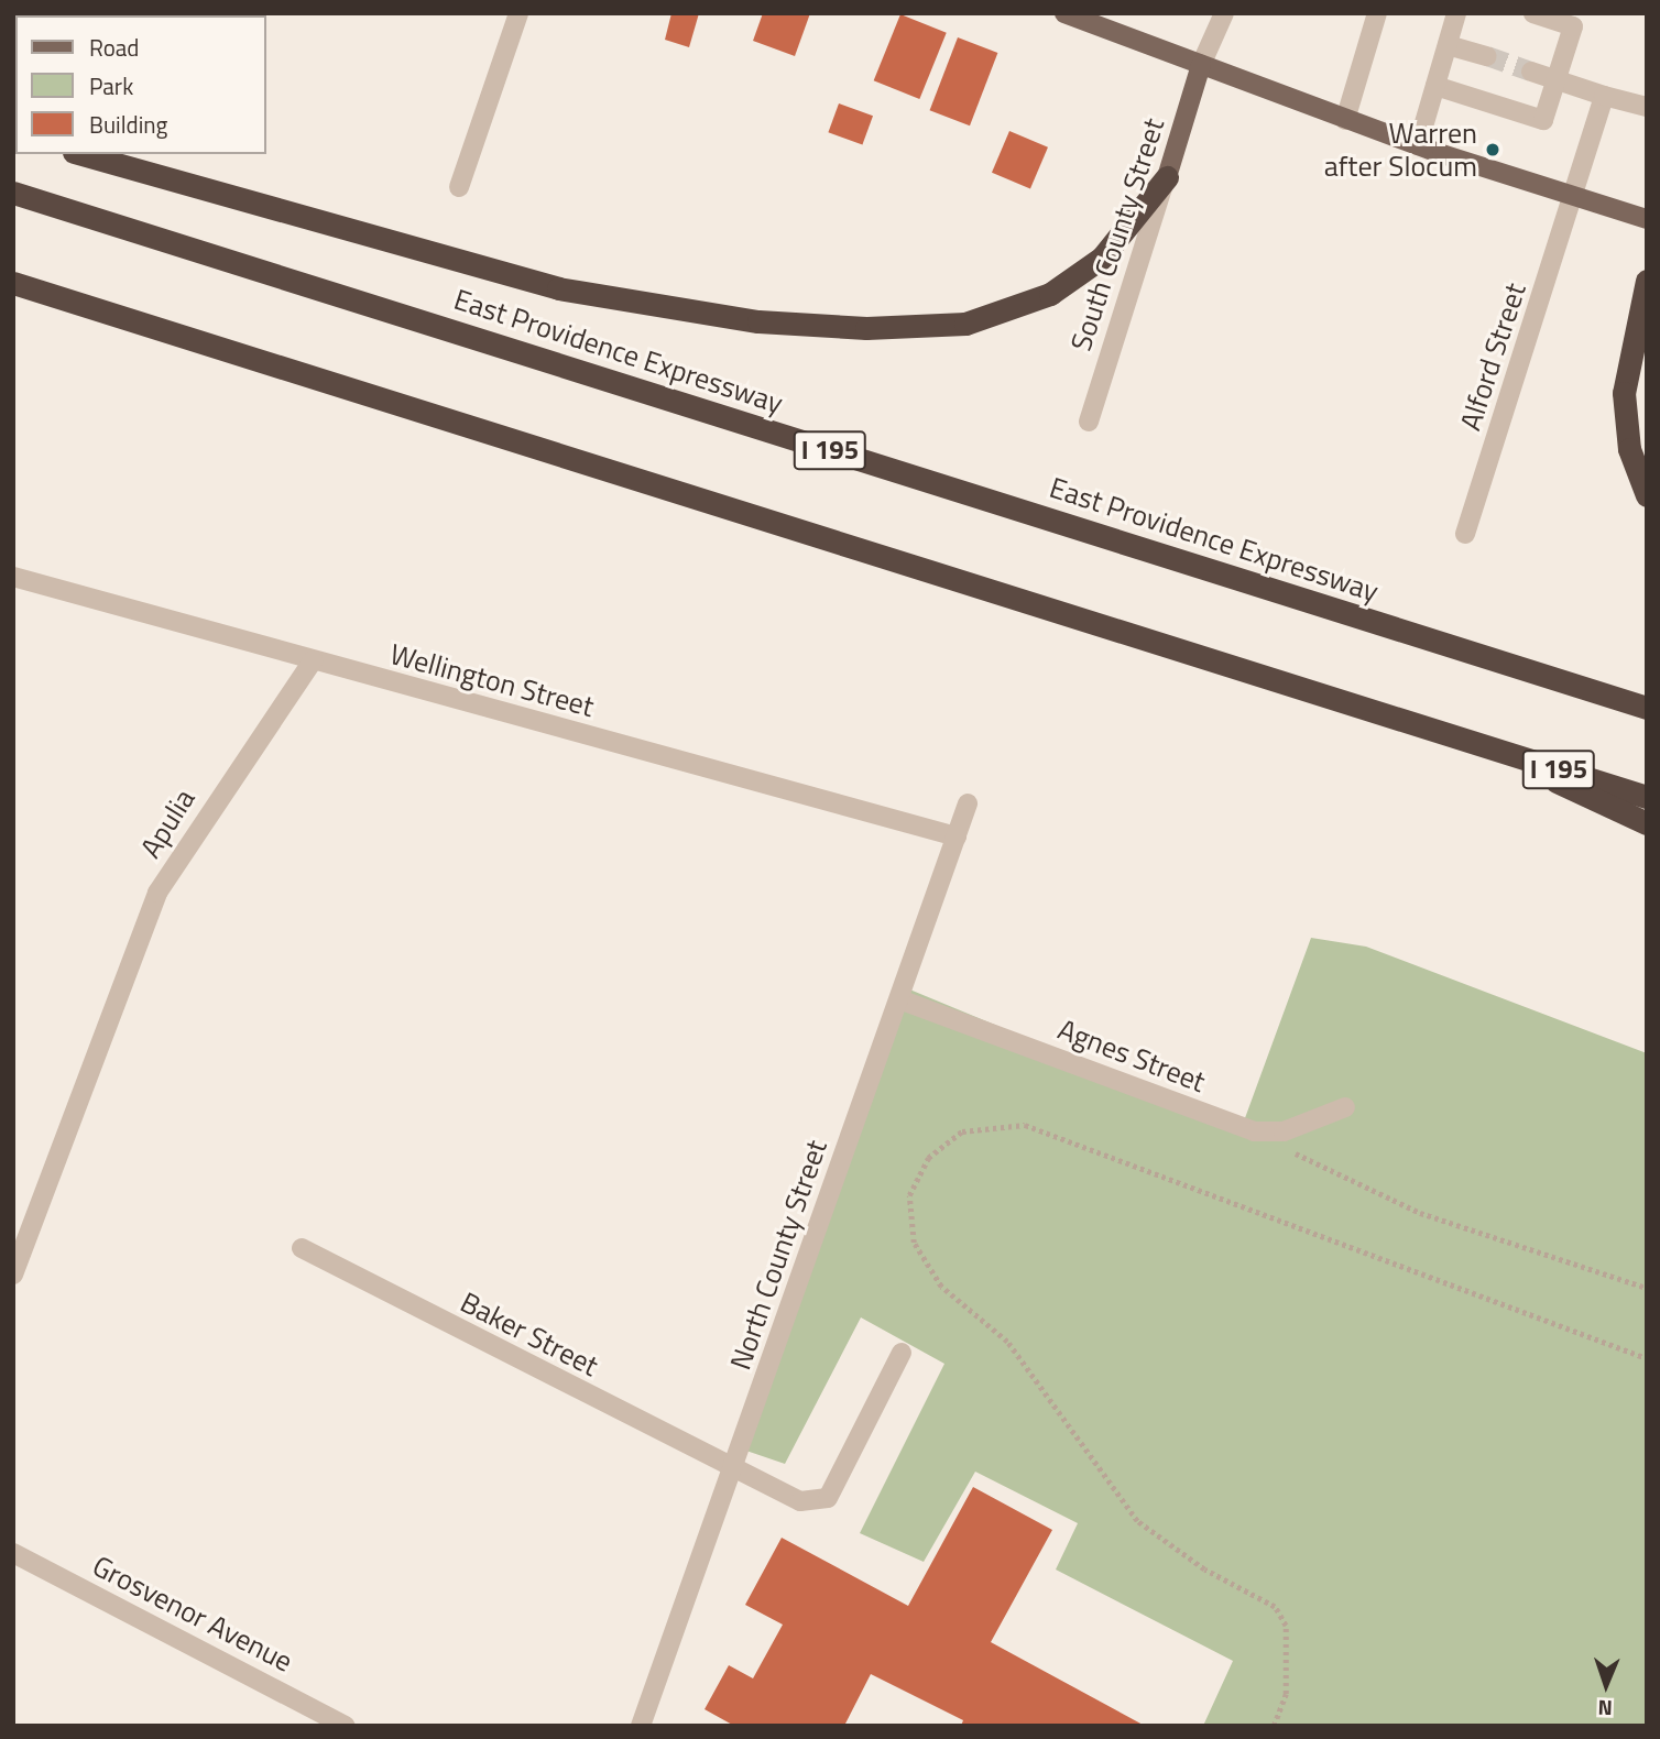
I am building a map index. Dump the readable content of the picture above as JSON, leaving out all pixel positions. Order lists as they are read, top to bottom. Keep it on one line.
{"streets":{"highway":["East Providence Expressway","I 195"],"main road":["South County Street"],"street":["Alford Street","Wellington Street","Apulia","Agnes Street","North County Street","Baker Street","Grosvenor Avenue"]},"crossings":[["Wellington Street","Apulia"],["Wellington Street","North County Street"],["Agnes Street","North County Street"],["North County Street","Baker Street"]],"places":["Warren after Slocum"],"legend":["Road","Park","Building"],"north":"bottom"}
